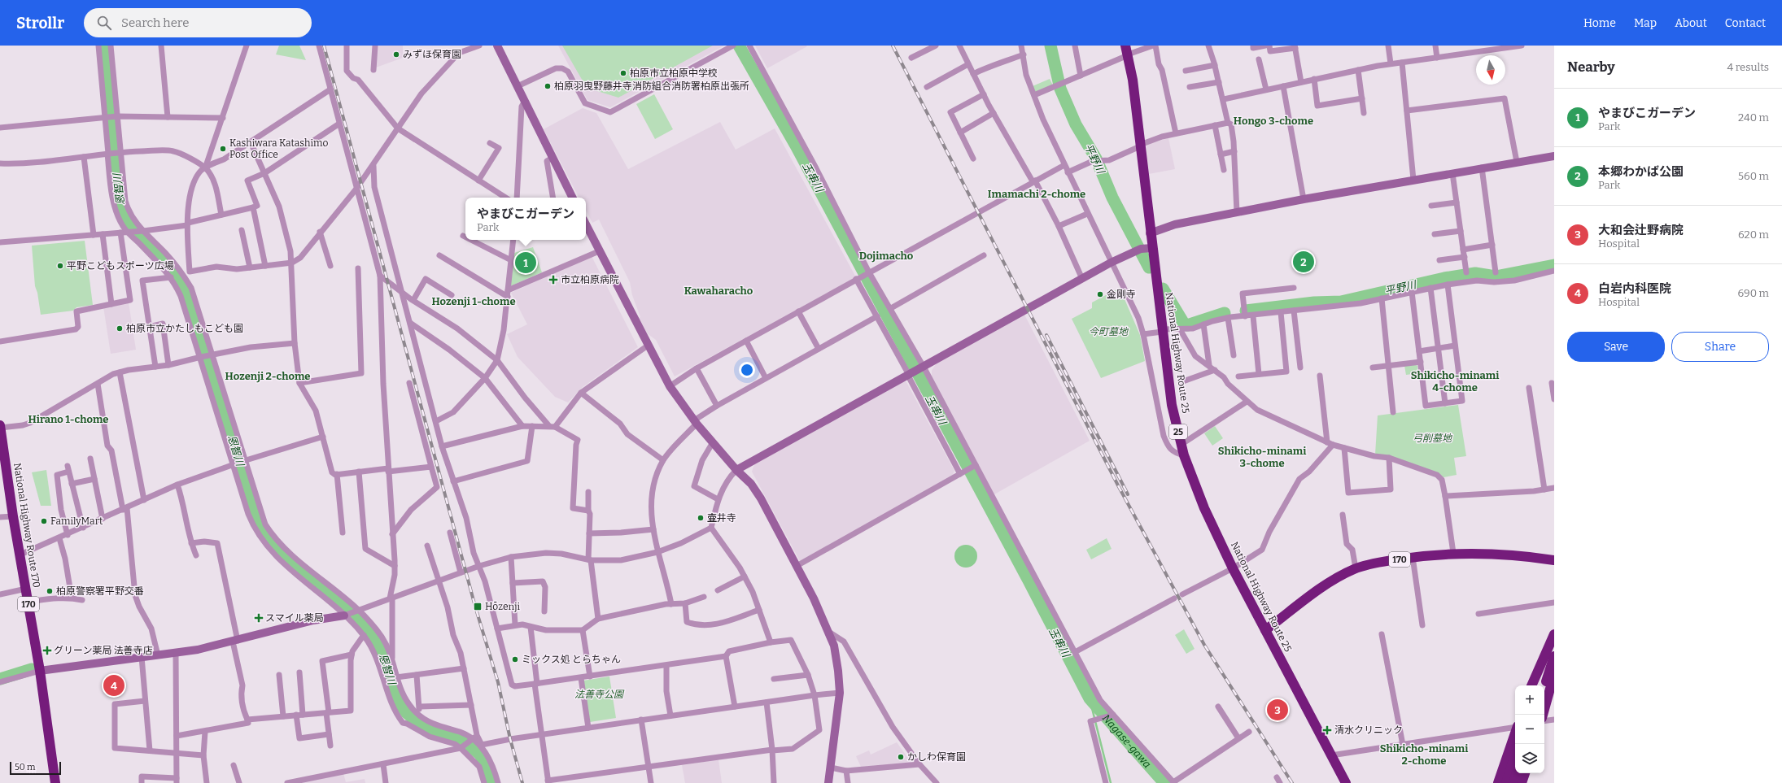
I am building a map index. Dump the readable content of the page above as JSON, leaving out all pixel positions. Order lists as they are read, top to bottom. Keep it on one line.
{"streets":{"highway":["National Highway Route 25","25","National Highway Route 170","170"]},"crossings":[["National Highway Route 25","170"]],"districts":["Hongo 3-chome","Imamachi 2-chome","Dojimacho","Kawaharacho","Hozenji 1-chome","Shikicho-minami 4-chome","Hozenji 2-chome","Hirano 1-chome","Shikicho-minami 3-chome","Shikicho-minami 2-chome"],"water":["平野川","玉串川","恩智川","Nagase-gawa"],"parks":["今町墓地","弓削墓地","法善寺公園"],"places":{"other":["みずほ保育園","柏原市立柏原中学校","柏原羽曳野藤井寺消防組合消防署柏原出張所","Kashiwara Katashimo Post Office","平野こどもスポーツ広場","金剛寺","柏原市立かたしもこども園","壷井寺","FamilyMart","柏原警察署平野交番","ミックス処 とらちゃん","かしわ保育園"],"health":["市立柏原病院","スマイル薬局","グリーン薬局 法善寺店","清水クリニック"],"transit":["Hōzenji"]},"scale_bar":"50 m","north":"bottom","page":{"header":"Strollr","search":"Search here","nav":["Home","Map","About","Contact"],"heading":["Nearby","4 results"],"list":[{"mark":"1","name":"やまびこガーデン","note":"Park","value":"240 m"},{"mark":"2","name":"本郷わかば公園","note":"Park","value":"560 m"},{"mark":"3","name":"大和会辻野病院","note":"Hospital","value":"620 m"},{"mark":"4","name":"白岩内科医院","note":"Hospital","value":"690 m"}],"popup":["やまびこガーデン","Park"],"pins":["2","1","4","3"],"buttons":["Save","Share"],"map_buttons":["+","−"],"scale":"50 m"}}
